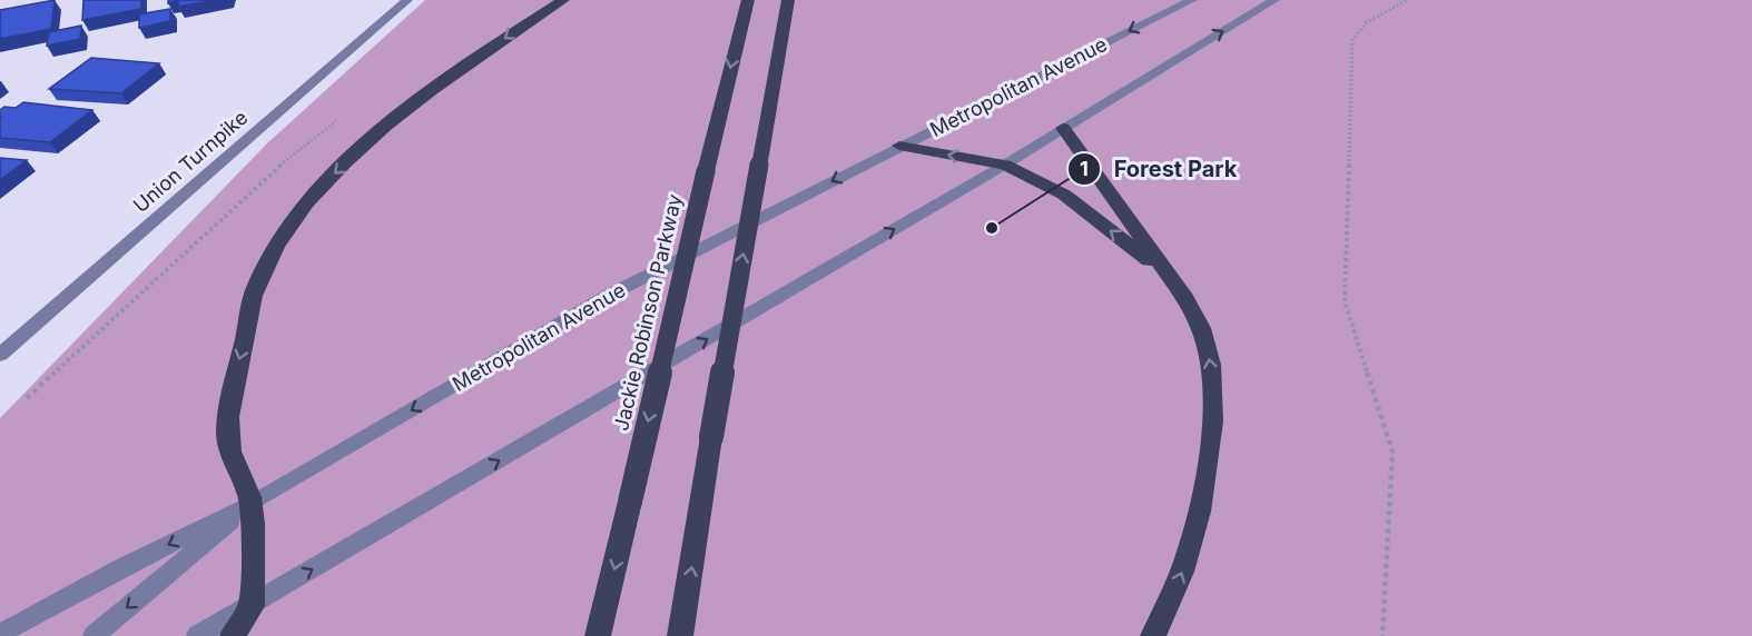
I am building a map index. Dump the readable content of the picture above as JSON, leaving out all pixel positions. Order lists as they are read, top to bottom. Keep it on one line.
{"streets":{"highway":["Jackie Robinson Parkway"],"main road":["Metropolitan Avenue","Union Turnpike"]},"places":["Forest Park"]}
